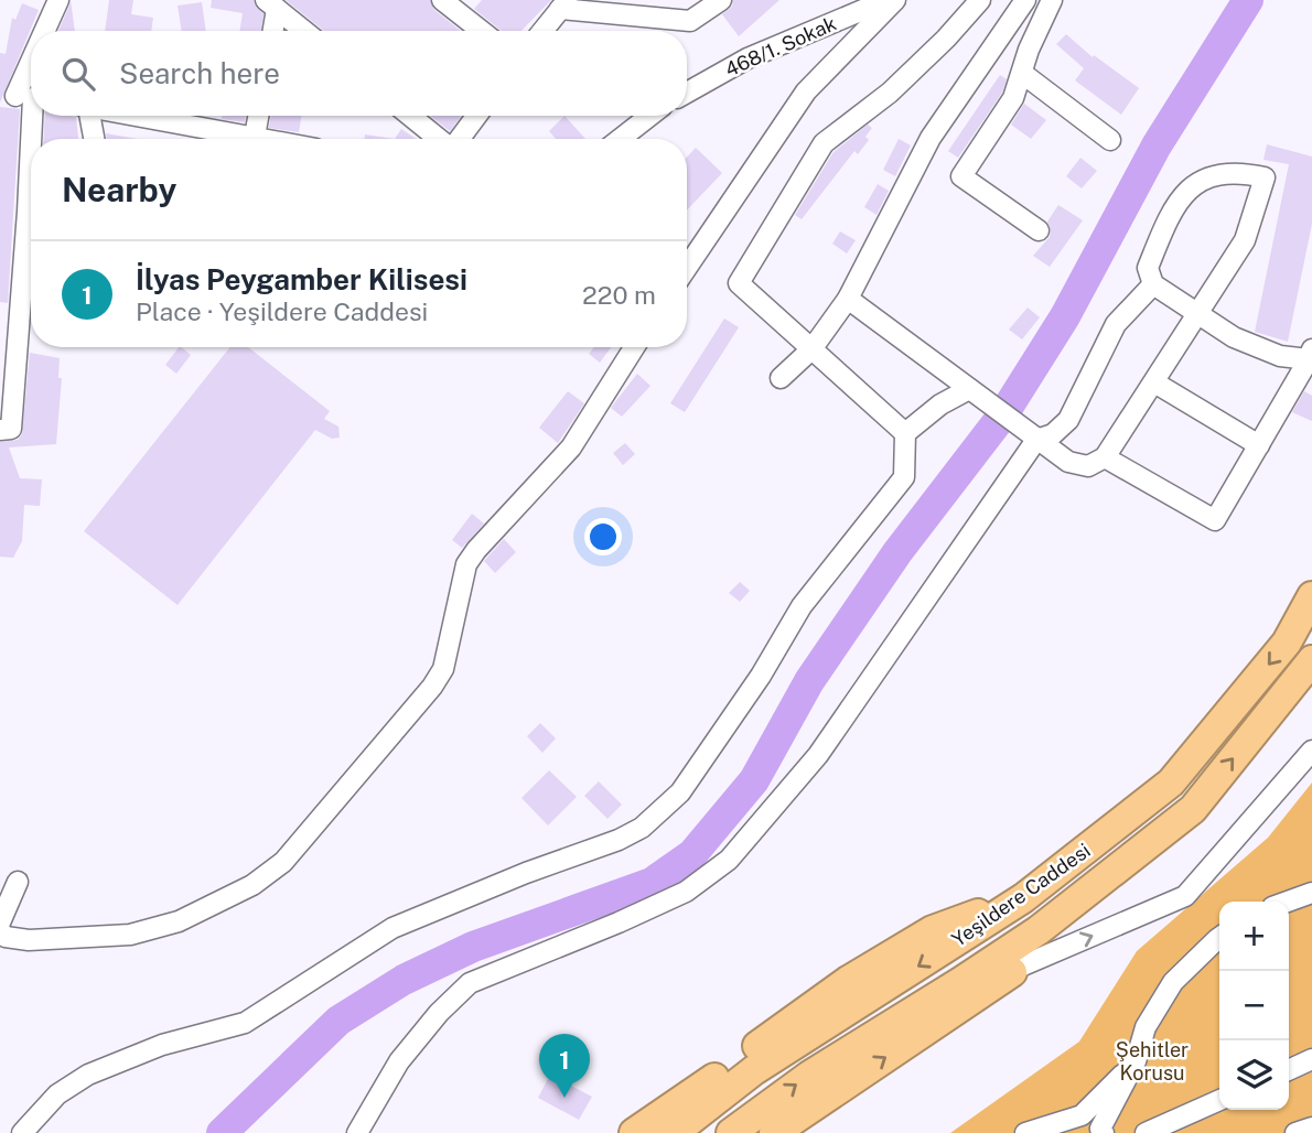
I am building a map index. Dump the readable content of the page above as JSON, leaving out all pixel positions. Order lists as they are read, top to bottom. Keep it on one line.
{"streets":{"highway":["Yeşildere Caddesi"],"street":["468/1. Sokak"]},"parks":["Şehitler Korusu"],"page":{"search":"Search here","heading":"Nearby","list":[{"mark":"1","name":"İlyas Peygamber Kilisesi","note":"Place · Yeşildere Caddesi","value":"220 m"}],"map_buttons":["+","−"],"pins":"1"}}
